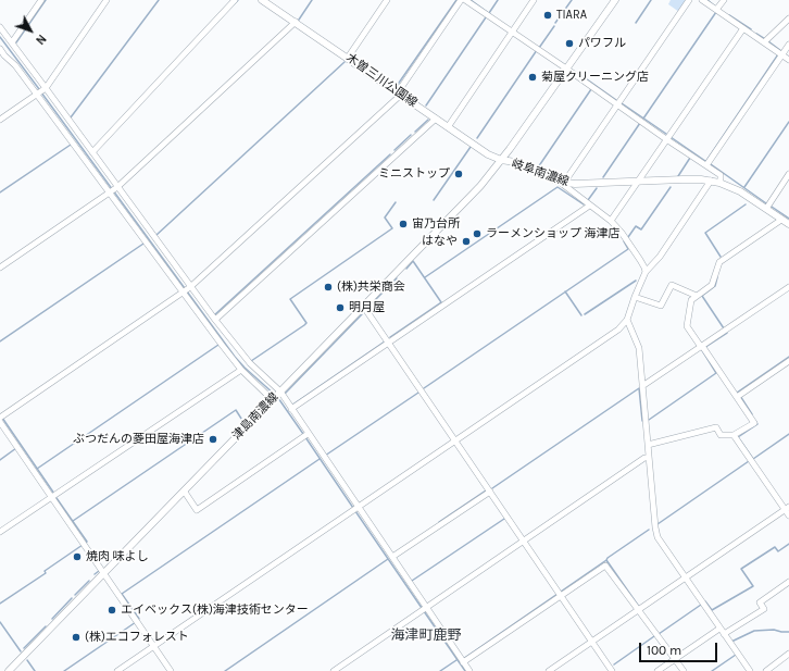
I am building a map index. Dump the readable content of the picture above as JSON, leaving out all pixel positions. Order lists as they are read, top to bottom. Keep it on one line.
{"streets":{"main road":["木曽三川公園線","岐阜南濃線","津島南濃線"]},"crossings":[["木曽三川公園線","岐阜南濃線"],["木曽三川公園線","津島南濃線"],["岐阜南濃線","津島南濃線"]],"districts":["海津町鹿野"],"places":["TIARA","パワフル","菊屋クリーニング店","ミニストップ","宙乃台所","ラーメンショップ 海津店","はなや","(株)共栄商会","明月屋","ぶつだんの菱田屋海津店","焼肉 味よし","エイベックス(株)海津技術センター","(株)エコフォレスト"],"scale_bar":"100 m","north":"bottom right"}
